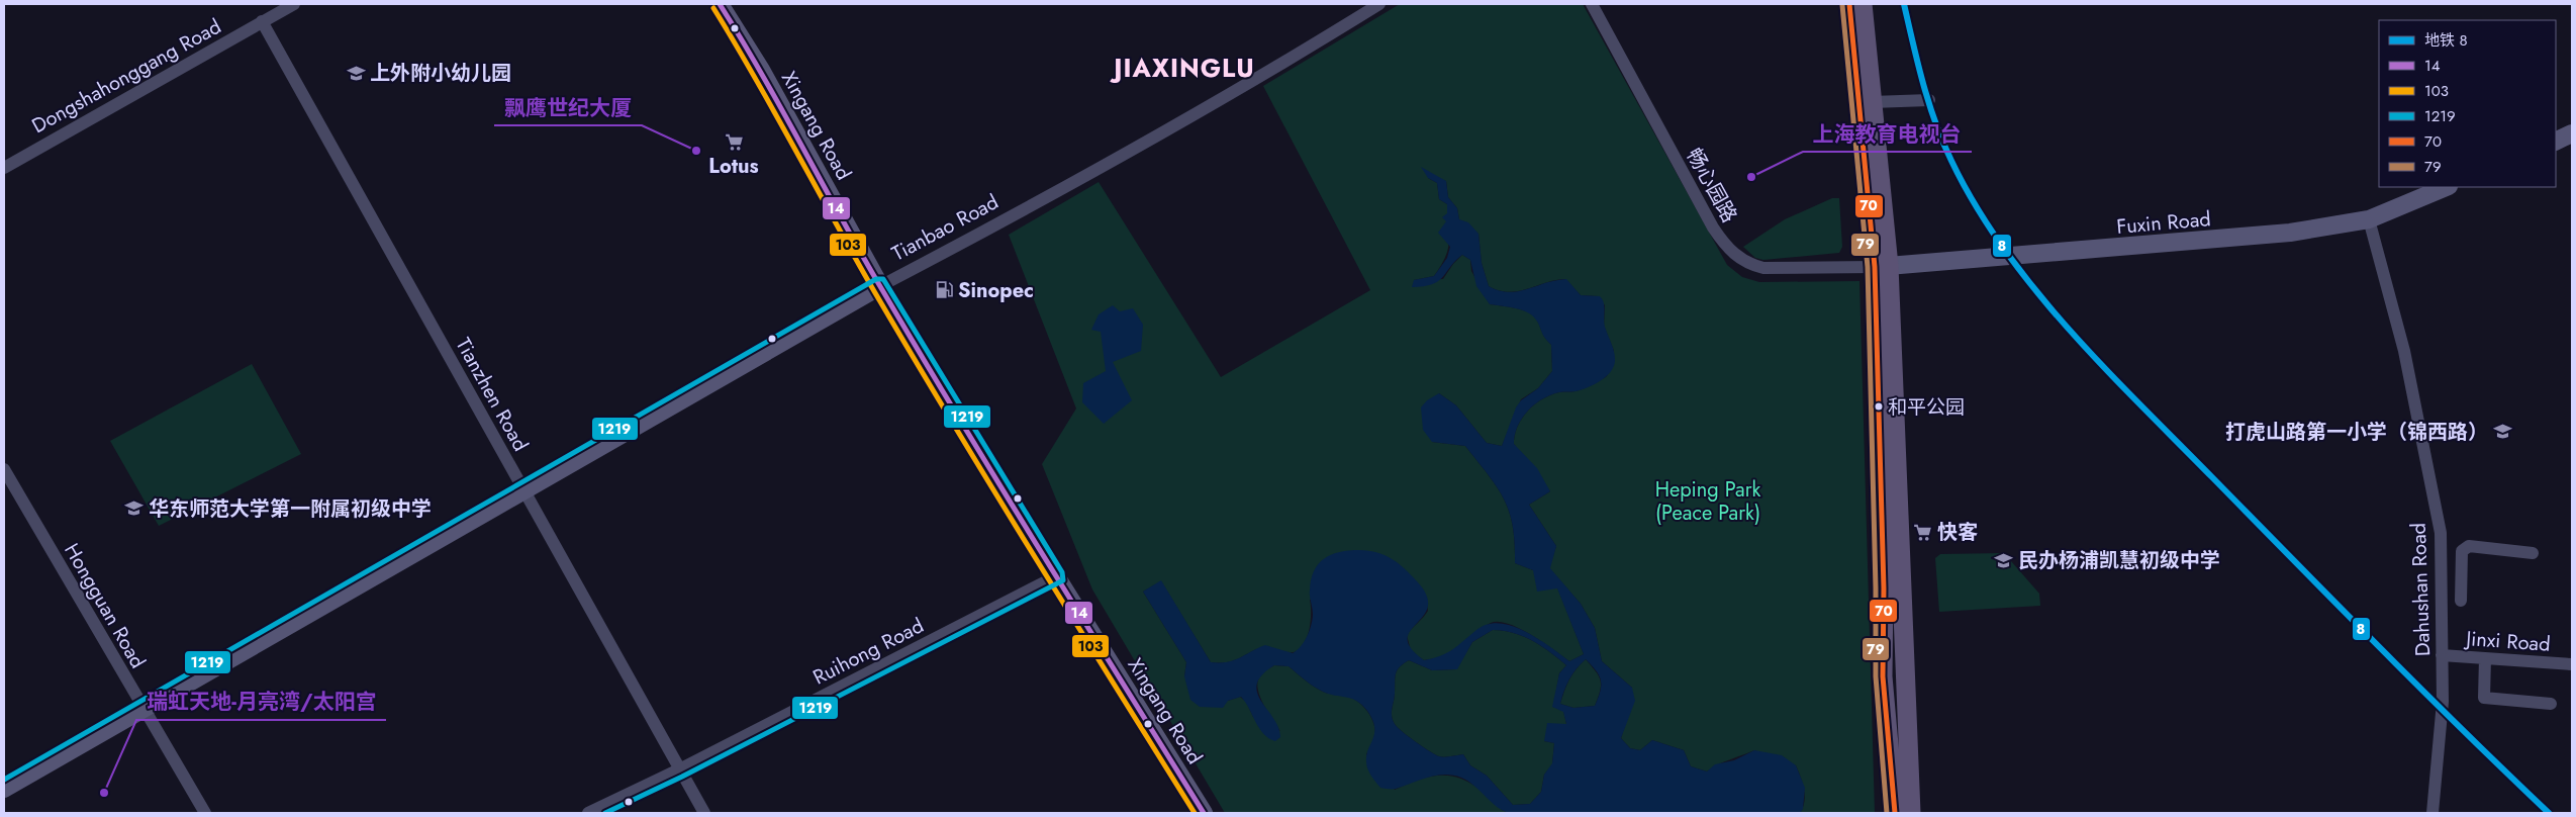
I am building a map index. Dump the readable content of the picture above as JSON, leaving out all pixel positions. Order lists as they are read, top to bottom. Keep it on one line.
{"streets":{"street":["Dongshahonggang Road","Xingang Road","畅心园路","Fuxin Road","Tianbao Road","Tianzhen Road","Dahushan Road","Hongguan Road","Jinxi Road","Ruihong Road"]},"crossings":[["Dongshahonggang Road","Tianzhen Road"],["Xingang Road","Tianbao Road"],["Xingang Road","Ruihong Road"],["畅心园路","Fuxin Road"],["Fuxin Road","Dahushan Road"],["Tianbao Road","Tianzhen Road"],["Tianbao Road","Hongguan Road"],["Tianzhen Road","Ruihong Road"],["Dahushan Road","Jinxi Road"]],"districts":["JIAXINGLU"],"parks":["Heping Park (Peace Park)"],"places":{"school or university":["上外附小幼儿园","打虎山路第一小学（锦西路）","华东师范大学第一附属初级中学","民办杨浦凯慧初级中学"],"supermarket":["Lotus","快客"],"other":["飘鹰世纪大厦","上海教育电视台","和平公园","瑞虹天地-月亮湾/太阳宫"],"fuel station":["Sinopec"]},"lines":["metro line 8","transit line 14","transit line 70","transit line 79","transit line 103","transit line 1219"],"legend":["地铁 8","14","103","1219","70","79"]}
